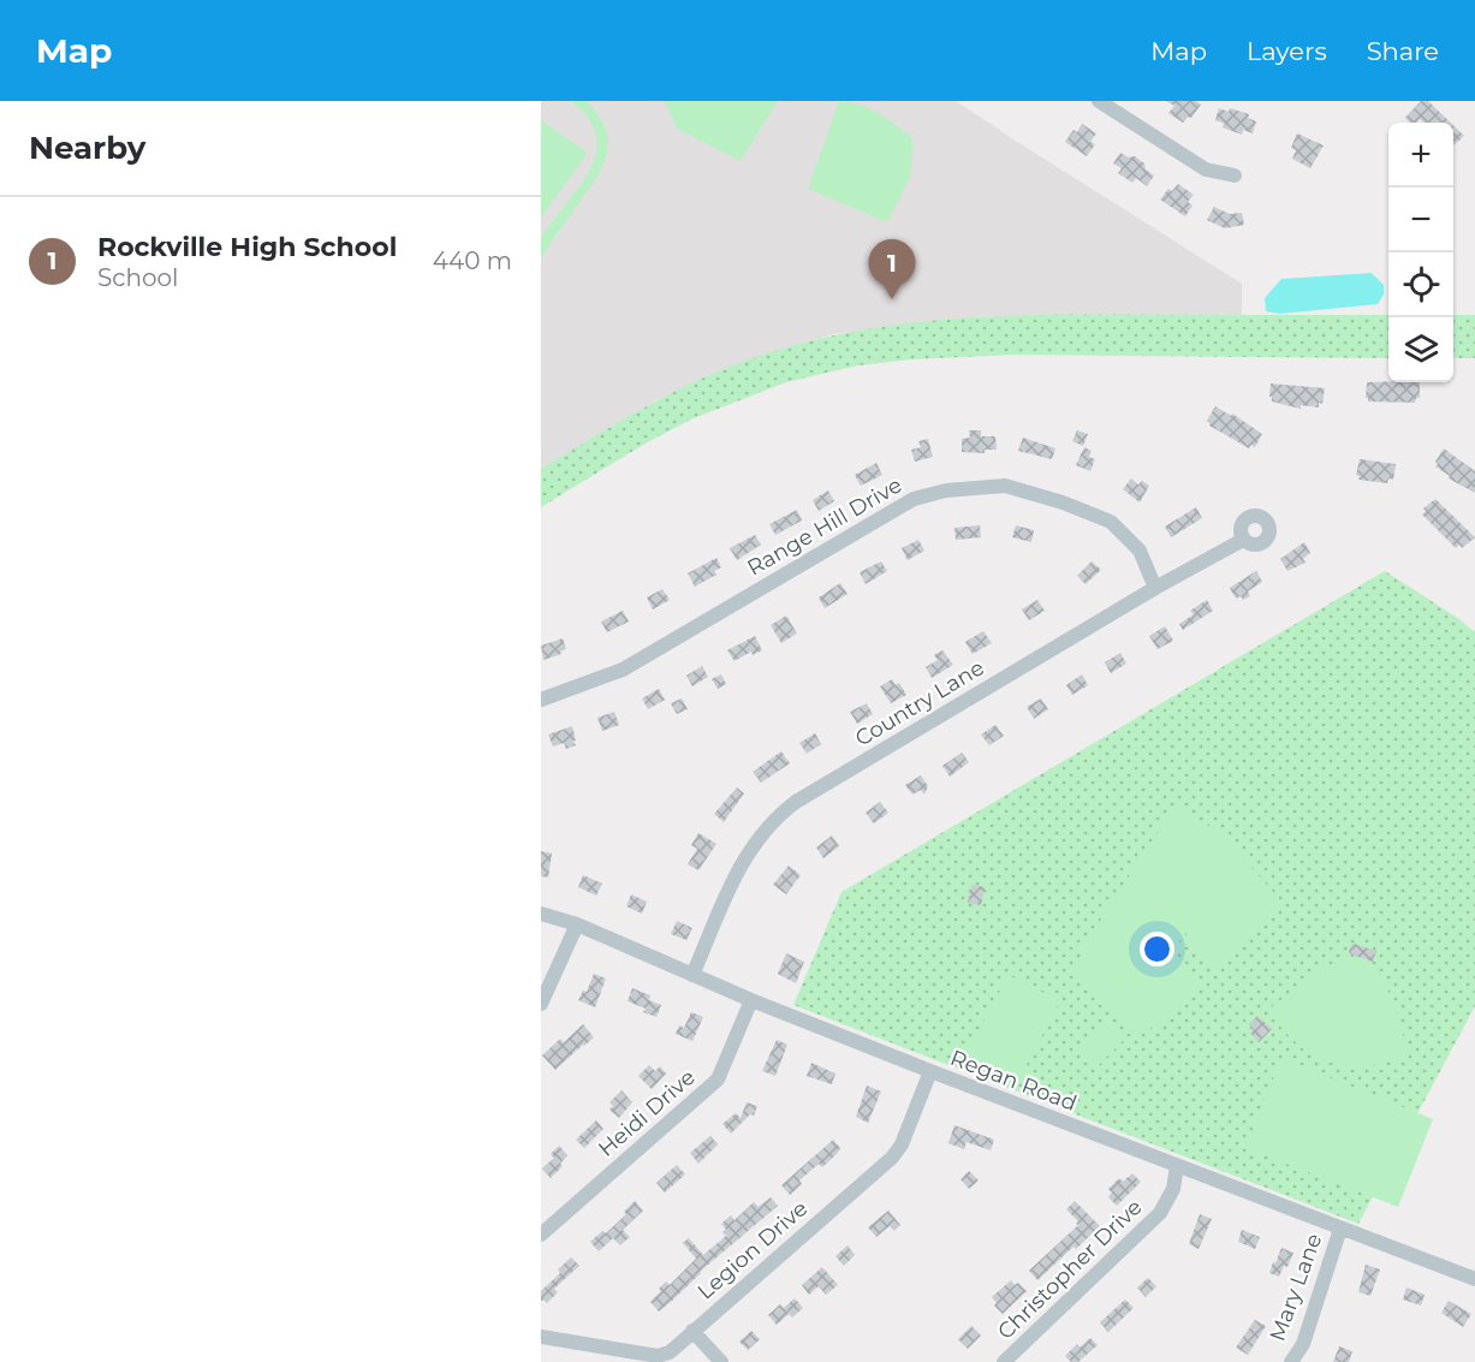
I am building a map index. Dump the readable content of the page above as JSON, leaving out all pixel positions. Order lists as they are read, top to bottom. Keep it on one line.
{"streets":{"street":["Range Hill Drive","Country Lane","Regan Road","Heidi Drive","Legion Drive","Christopher Drive","Mary Lane"]},"crossings":[["Range Hill Drive","Country Lane"],["Country Lane","Regan Road"],["Regan Road","Heidi Drive"],["Regan Road","Legion Drive"],["Regan Road","Christopher Drive"],["Regan Road","Mary Lane"]],"page":{"header":"Map","nav":["Map","Layers","Share"],"heading":"Nearby","map_buttons":["+","−"],"list":[{"mark":"1","name":"Rockville High School","note":"School","value":"440 m"}],"pins":"1"}}
